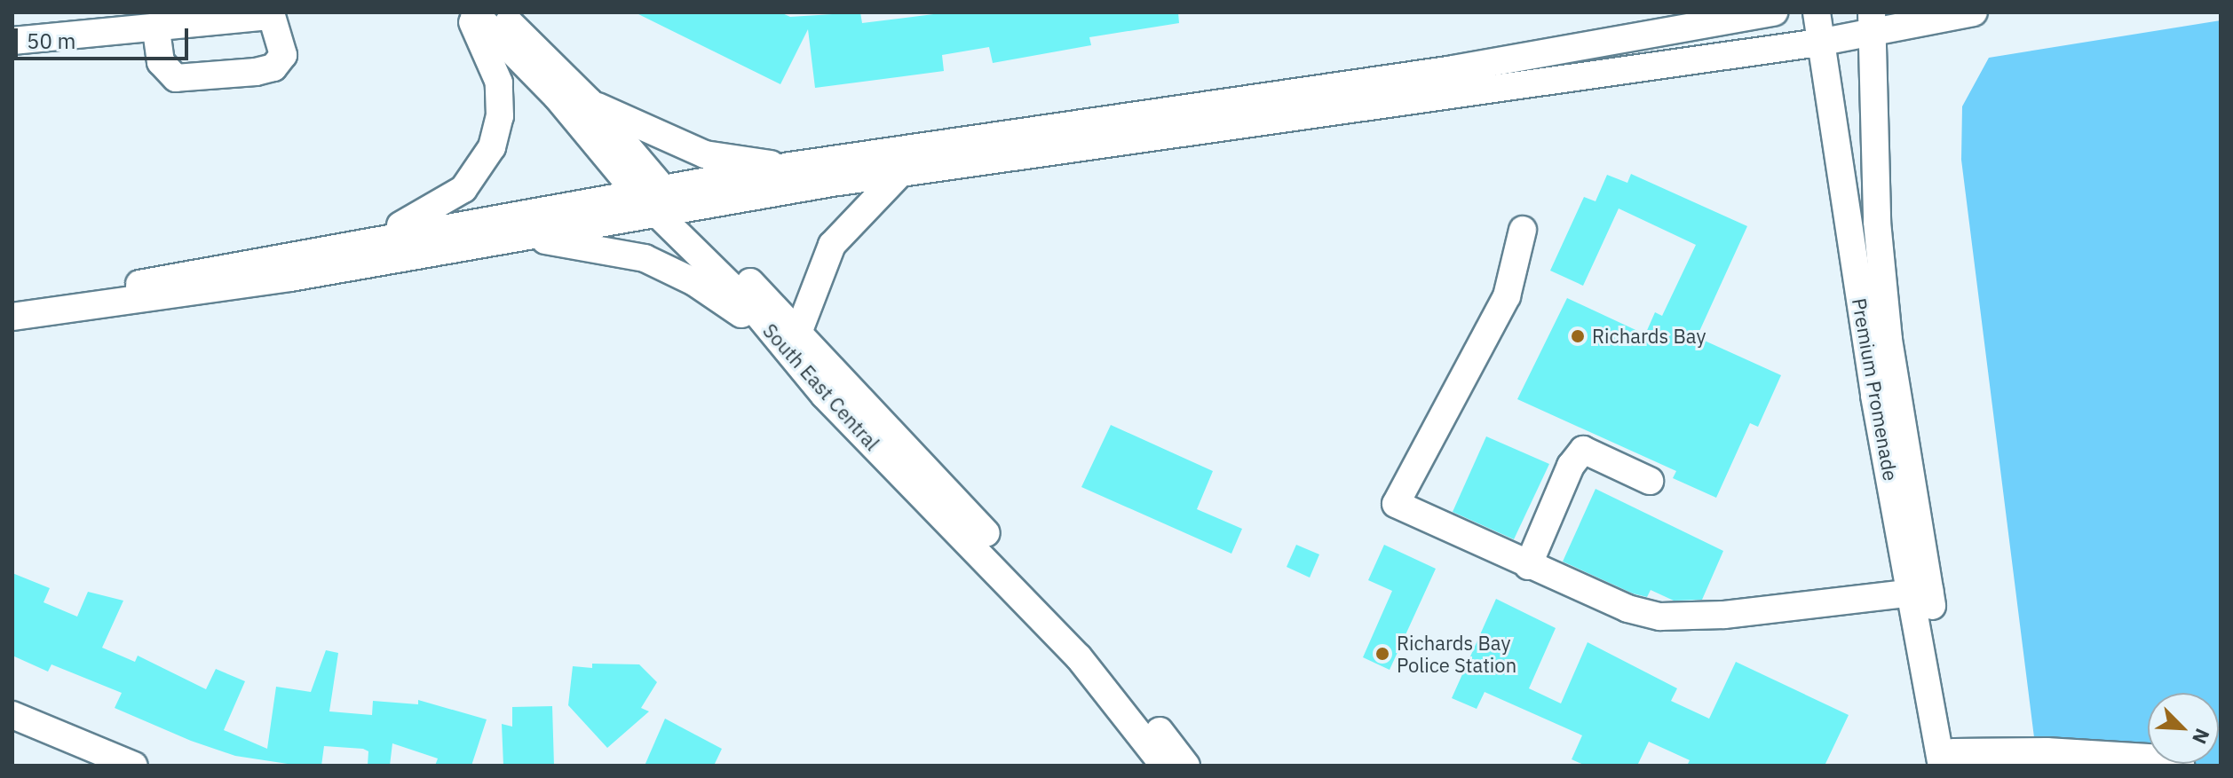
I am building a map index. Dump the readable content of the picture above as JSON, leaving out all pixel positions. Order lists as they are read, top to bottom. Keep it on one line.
{"streets":{"street":["South East Central","Premium Promenade"]},"places":["Richards Bay","Richards Bay Police Station"],"scale_bar":"50 m","north":"bottom right"}
